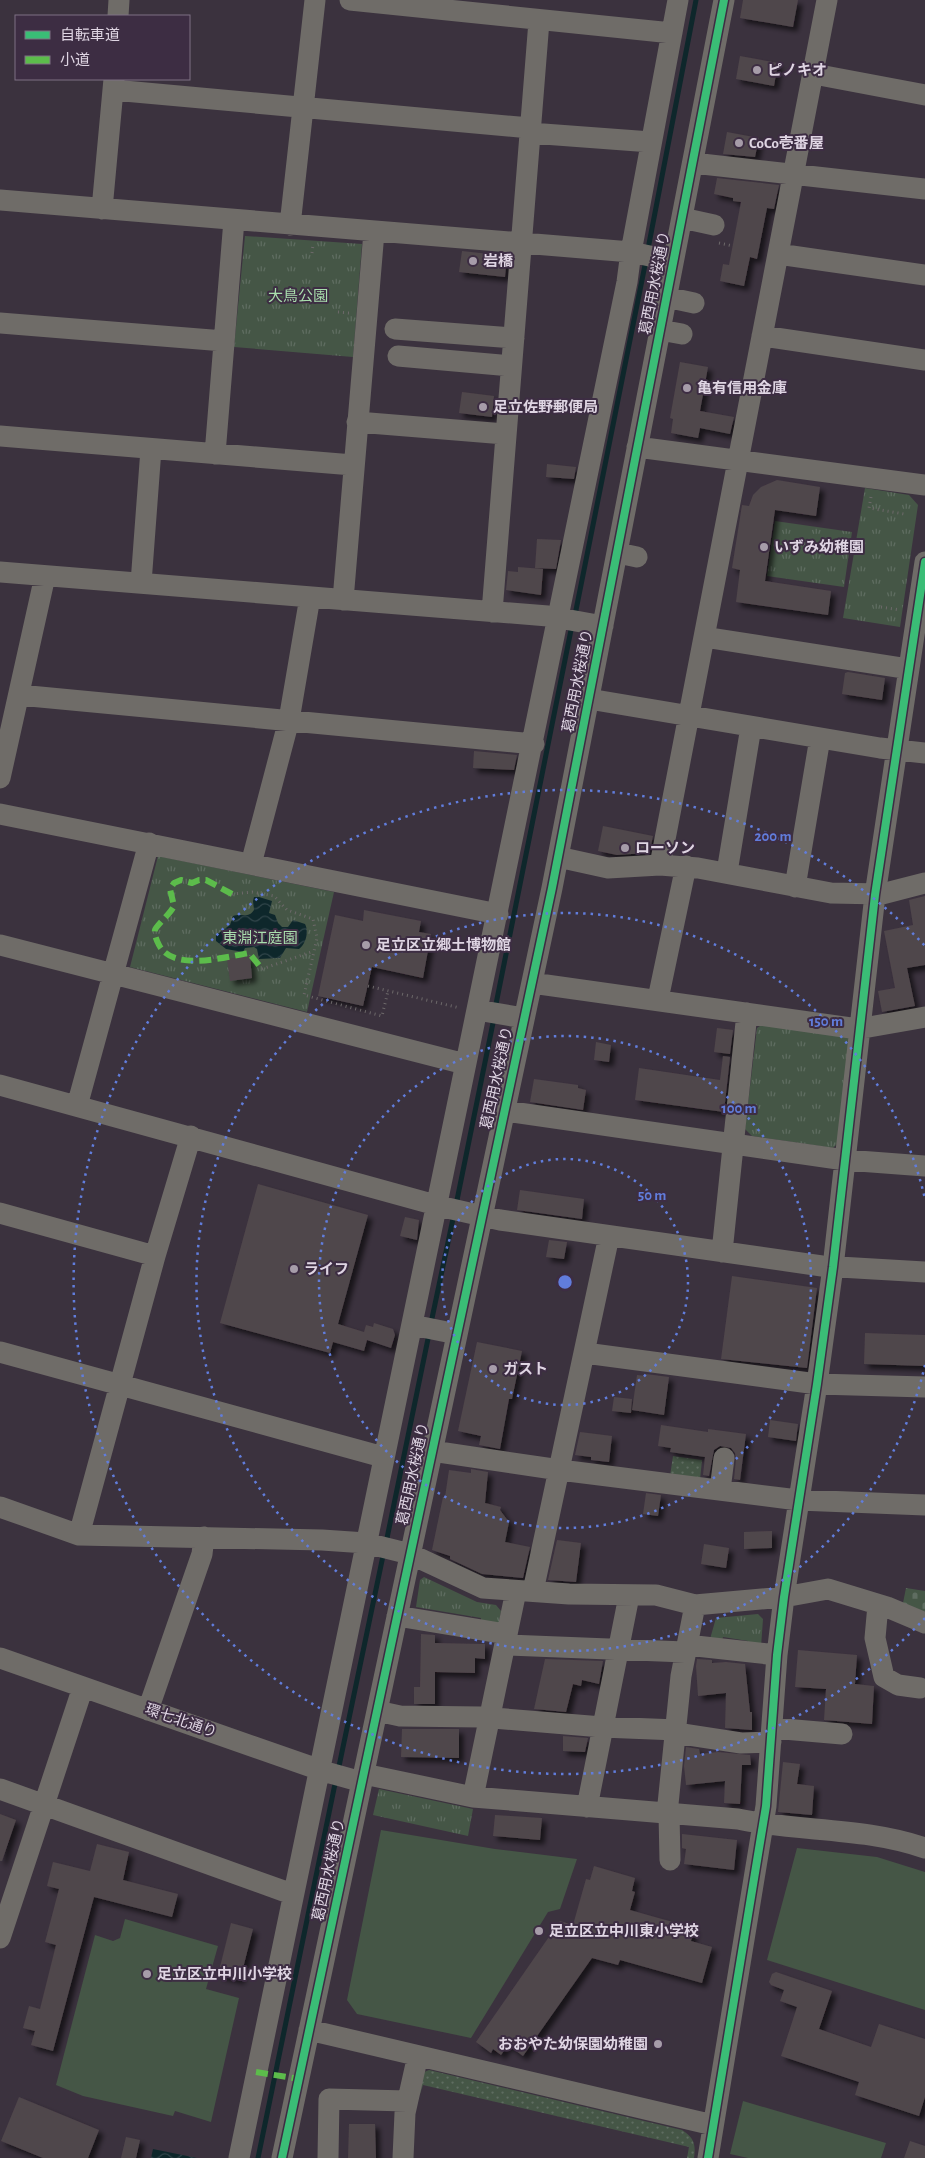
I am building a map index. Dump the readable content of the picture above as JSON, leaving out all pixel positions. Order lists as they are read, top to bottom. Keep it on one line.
{"streets":{"street":["葛西用水桜通り","環七北通り"]},"crossings":[["葛西用水桜通り","環七北通り"]],"parks":["大鳥公園","東淵江庭園"],"places":["ピノキオ","CoCo壱番屋","岩橋","亀有信用金庫","足立佐野郵便局","いずみ幼稚園","ローソン","足立区立郷土博物館","ライフ","ガスト","足立区立中川東小学校","足立区立中川小学校","おおやた幼保園幼稚園"],"legend":["自転車道","小道"],"rings":["200 m","150 m","100 m","50 m"]}
